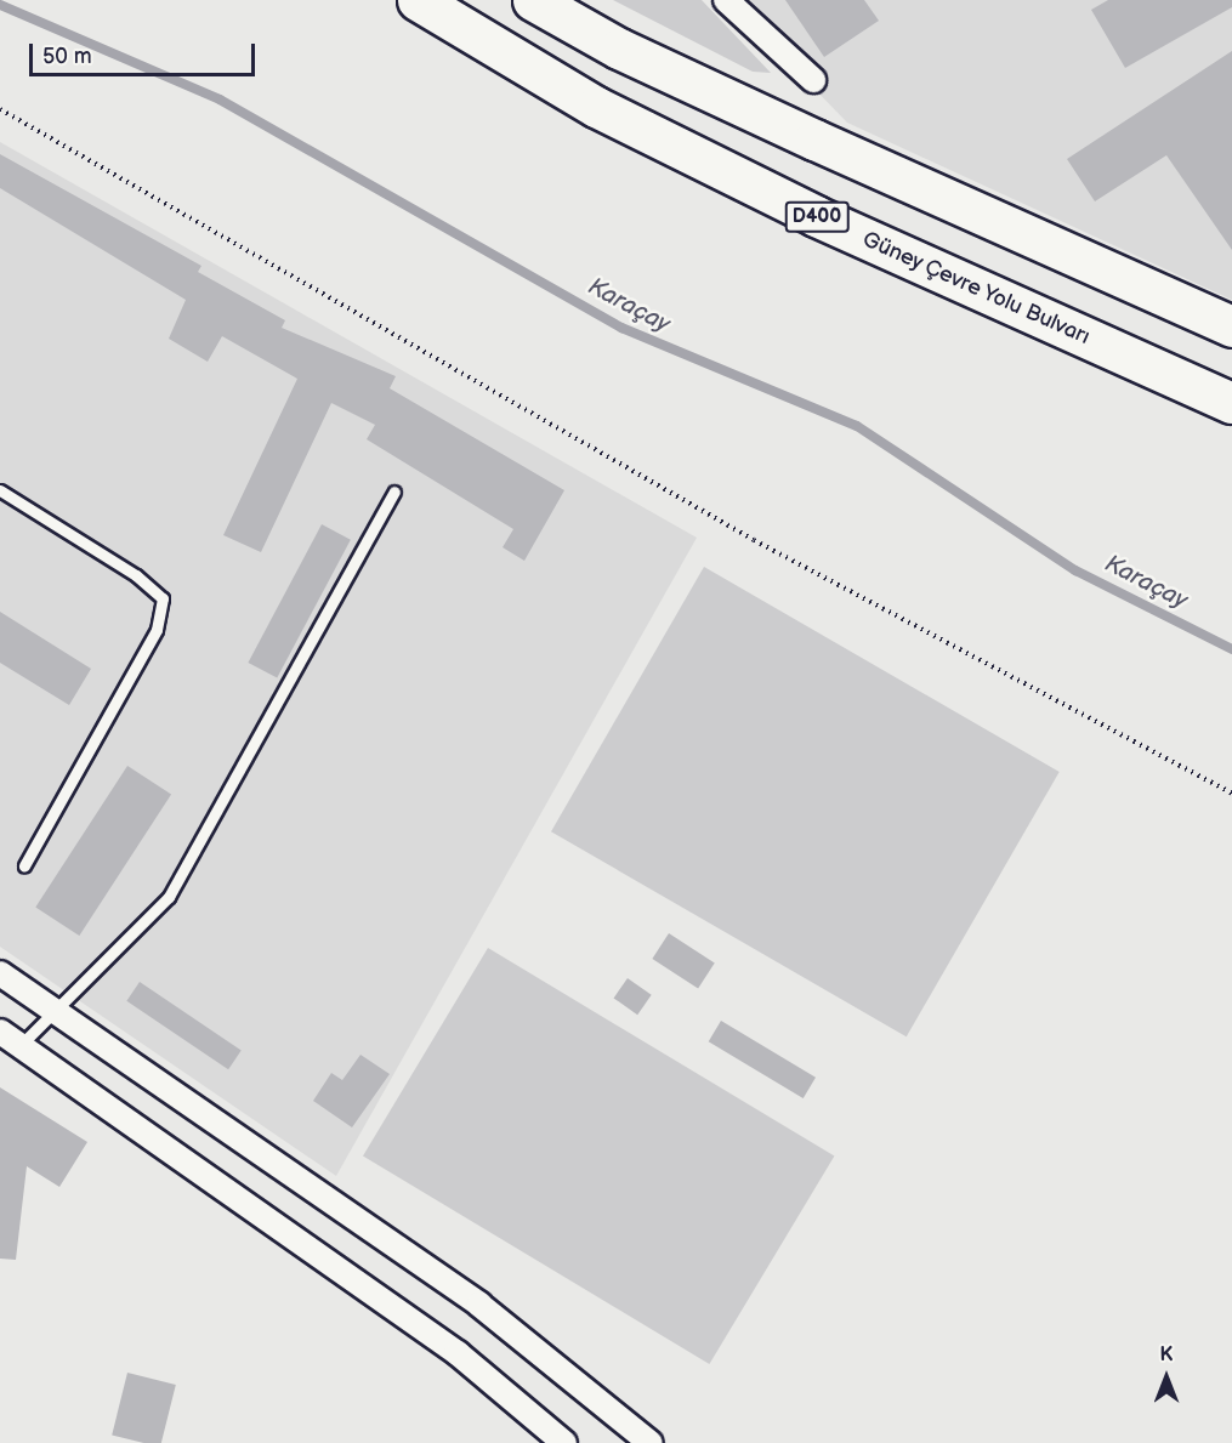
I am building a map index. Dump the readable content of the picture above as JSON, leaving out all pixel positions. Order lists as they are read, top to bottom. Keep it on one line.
{"streets":{"highway":["D400","Güney Çevre Yolu Bulvarı"]},"water":["Karaçay"],"scale_bar":"50 m","north":"top"}
